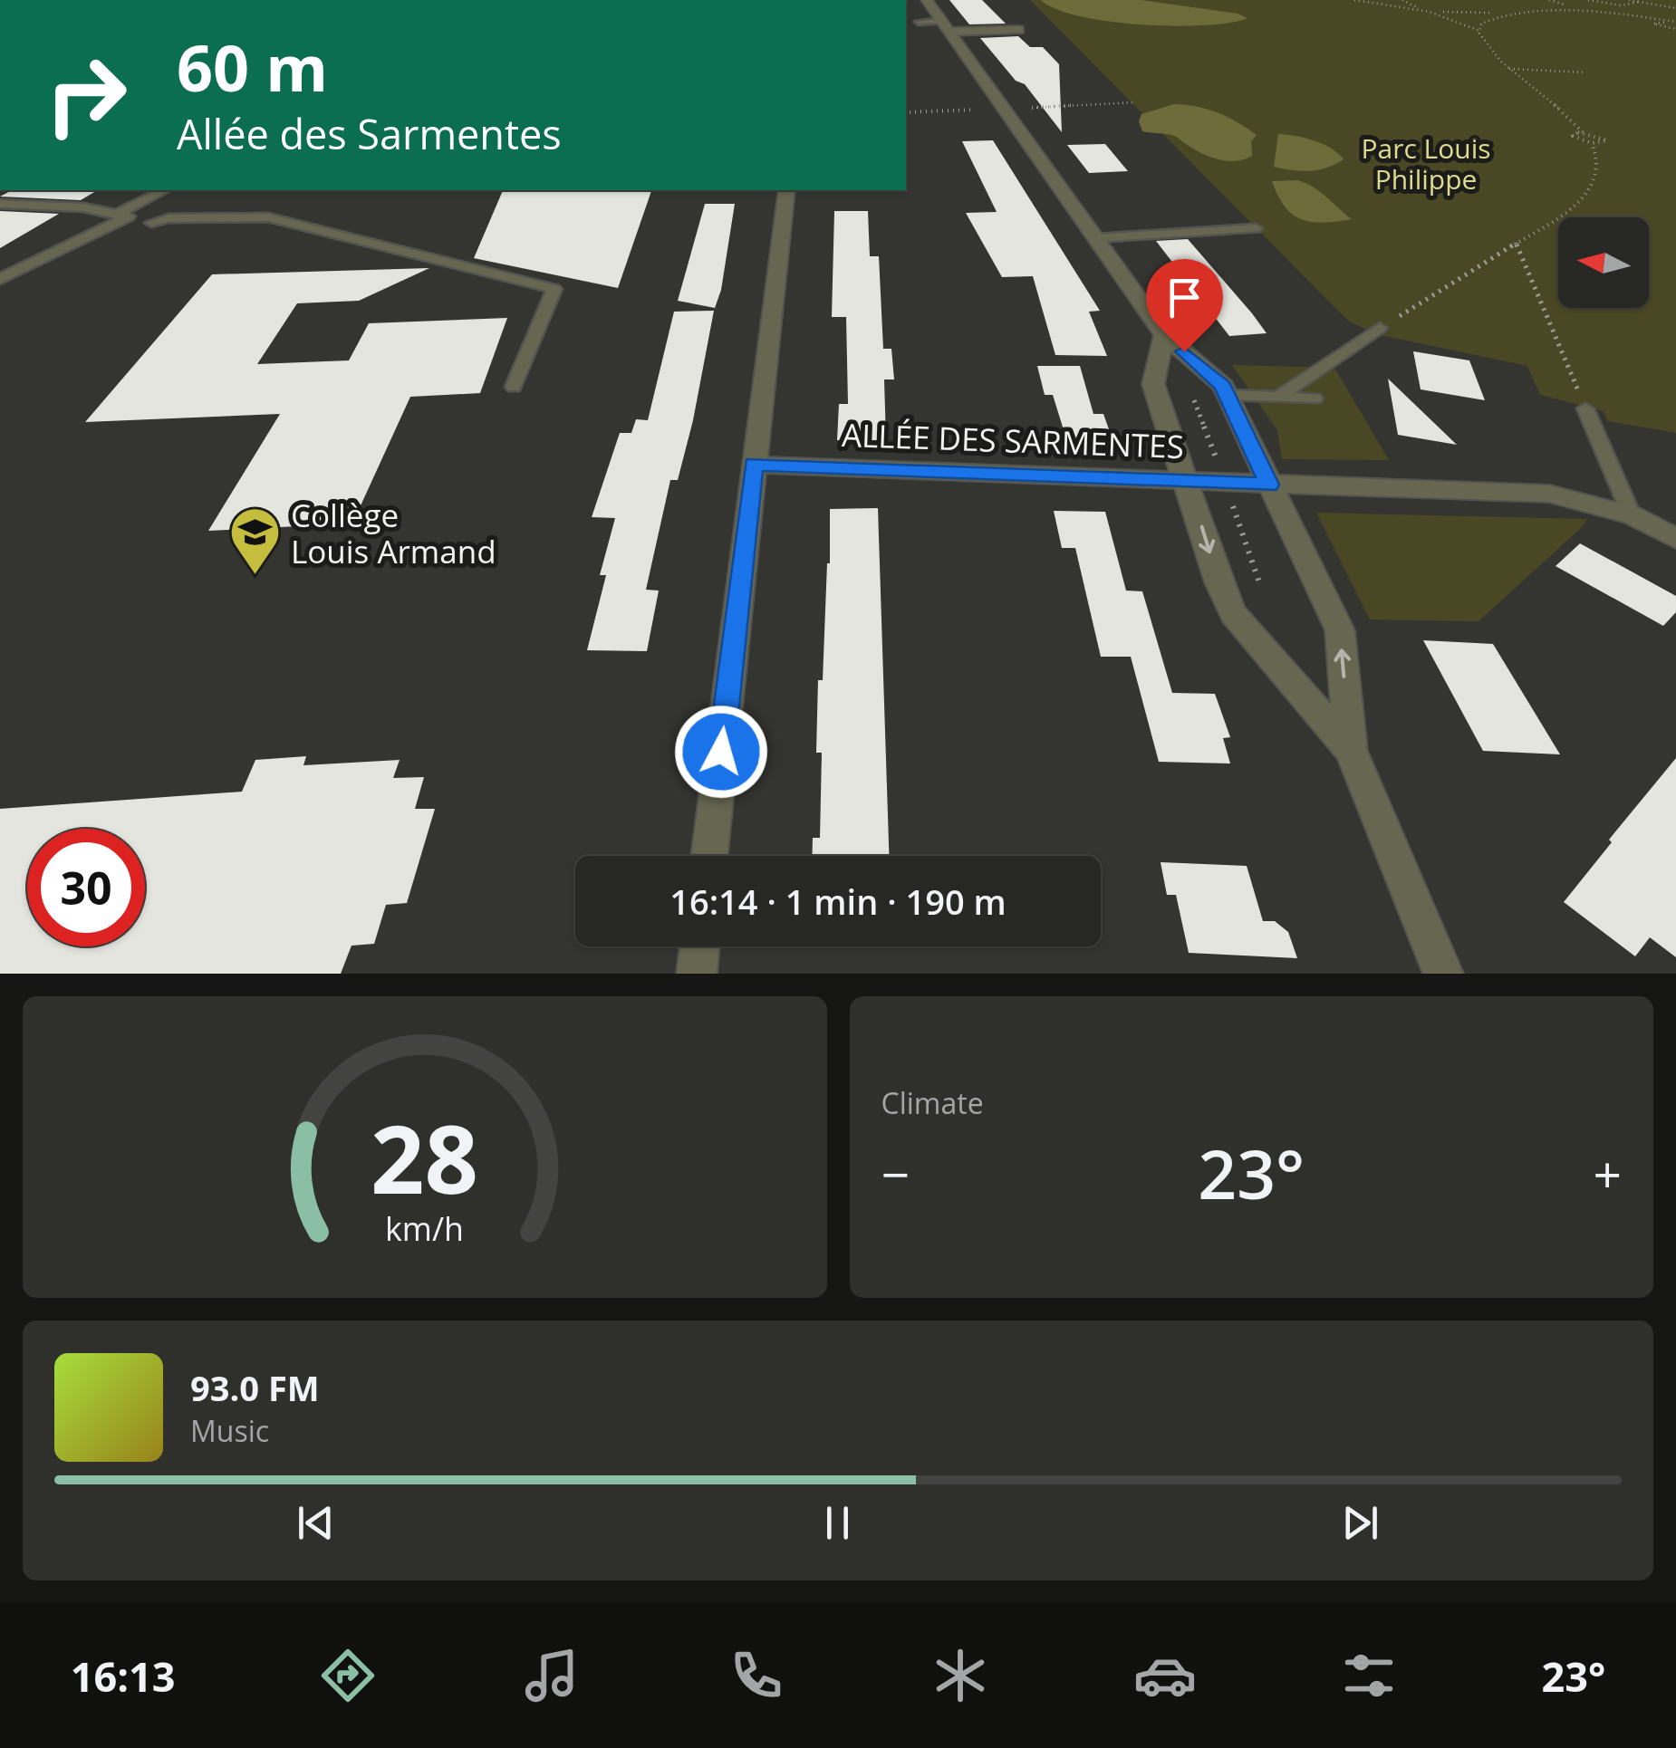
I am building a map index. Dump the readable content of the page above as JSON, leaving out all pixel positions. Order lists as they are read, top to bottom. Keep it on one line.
{"streets":{"street":["ALLÉE DES SARMENTES"]},"parks":["Parc Louis Philippe"],"places":{"school or university":["Collège Louis Armand"]},"north":"left","page":{"turn":["60 m","Allée des Sarmentes"],"limit":"30","trip":"16:14 · 1 min · 190 m","tile":"Climate","heat":["−","23°","+"],"song":["93.0 FM","Music"],"tabs":["16:13","23°"],"gauge":["28","km/h"]}}
